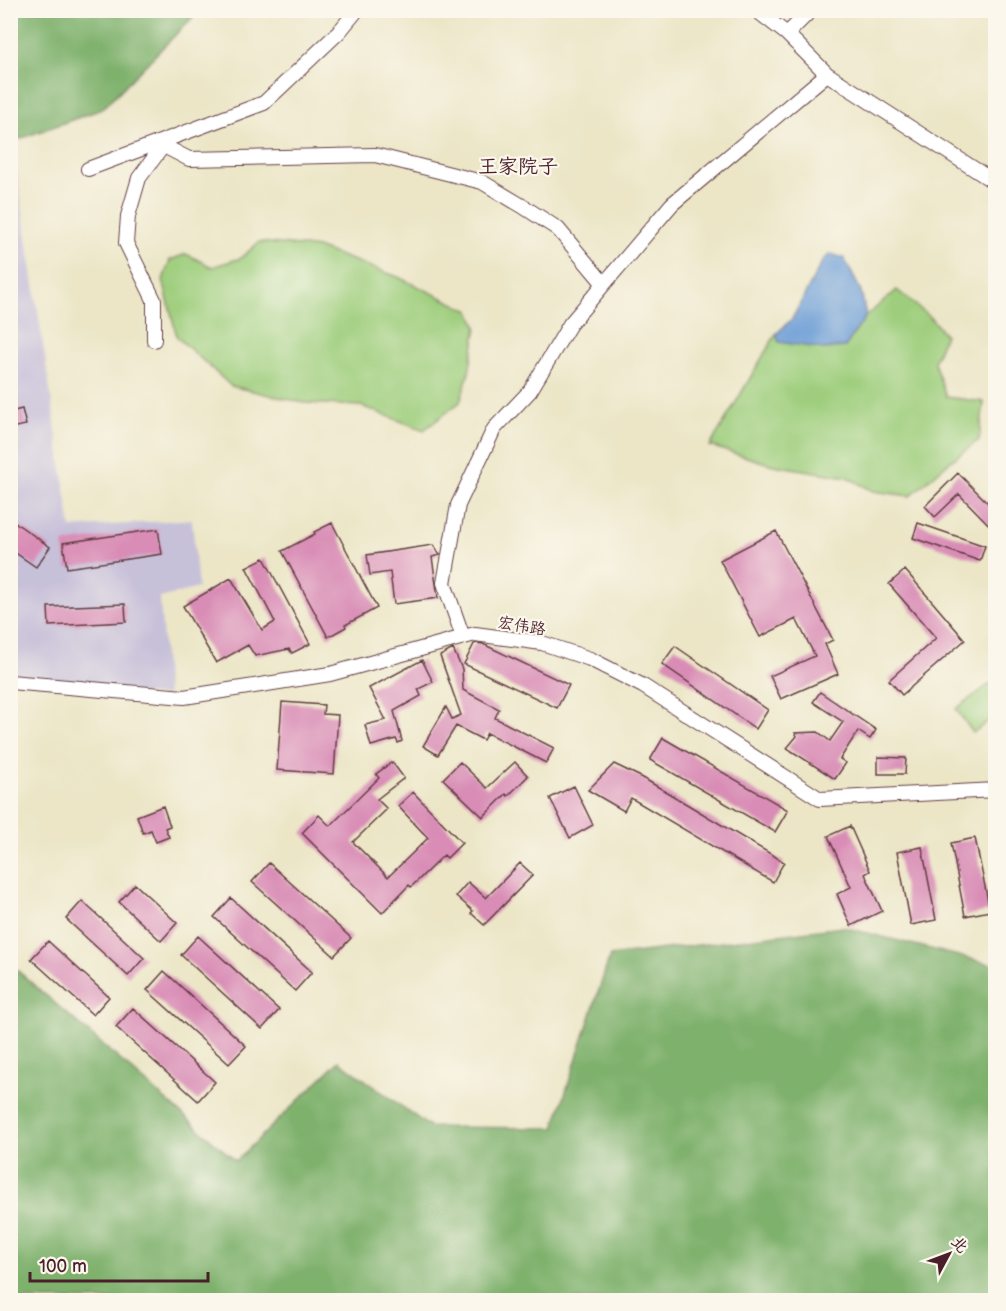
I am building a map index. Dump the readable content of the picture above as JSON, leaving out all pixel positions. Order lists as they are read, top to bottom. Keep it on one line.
{"streets":{"street":["宏伟路"]},"districts":["王家院子"],"scale_bar":"100 m","north":"top right"}
